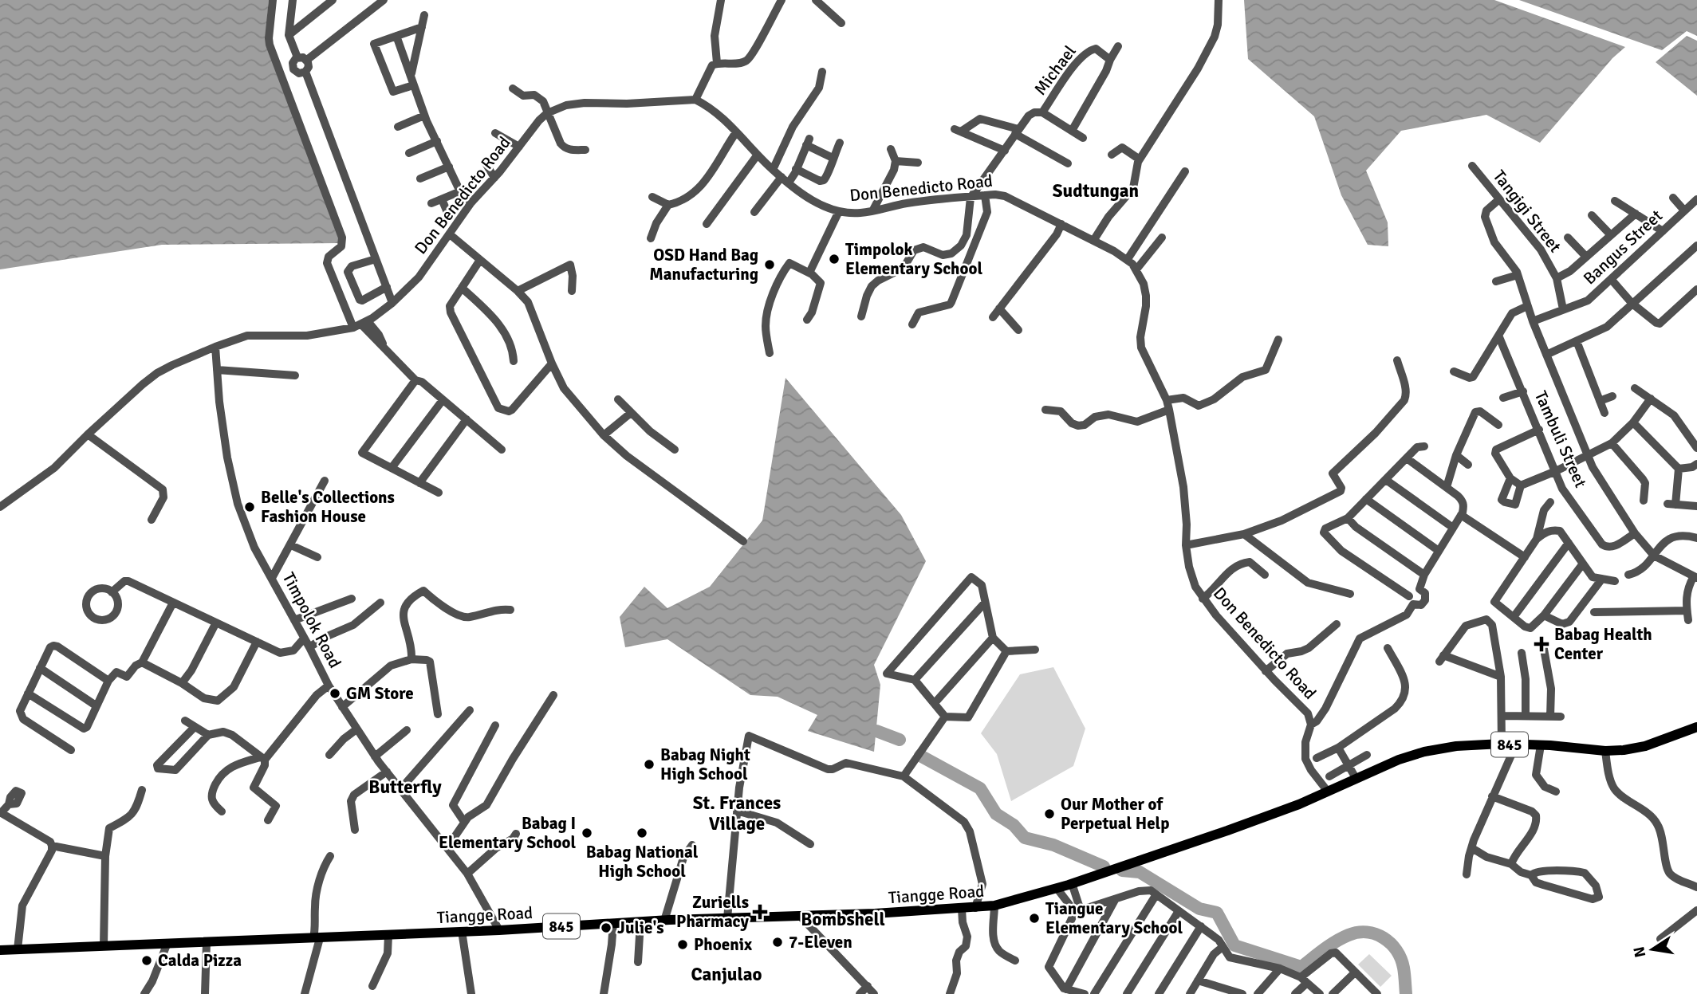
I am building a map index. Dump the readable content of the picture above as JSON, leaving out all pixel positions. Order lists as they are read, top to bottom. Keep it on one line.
{"streets":{"main road":["845","Tiangge Road"],"street":["Michael","Don Benedicto Road","Tangigi Street","Bangus Street","Tambuli Street","Timpolok Road"]},"crossings":[["Don Benedicto Road","Timpolok Road"],["Don Benedicto Road","845"],["Don Benedicto Road","Tiangge Road"],["Tangigi Street","Bangus Street"],["Timpolok Road","Tiangge Road"],["845","Tiangge Road"]],"districts":["Sudtungan","Butterfly","St. Frances Village","Bombshell","Canjulao"],"places":{"other":["Timpolok Elementary School","OSD Hand Bag Manufacturing","Belle's Collections Fashion House","GM Store","Babag Night High School","Our Mother of Perpetual Help","Babag I Elementary School","Babag National High School","Tiangue Elementary School","Julie's","7-Eleven","Phoenix","Calda Pizza"],"health":["Babag Health Center","Zuriells Pharmacy"]},"north":"left"}
